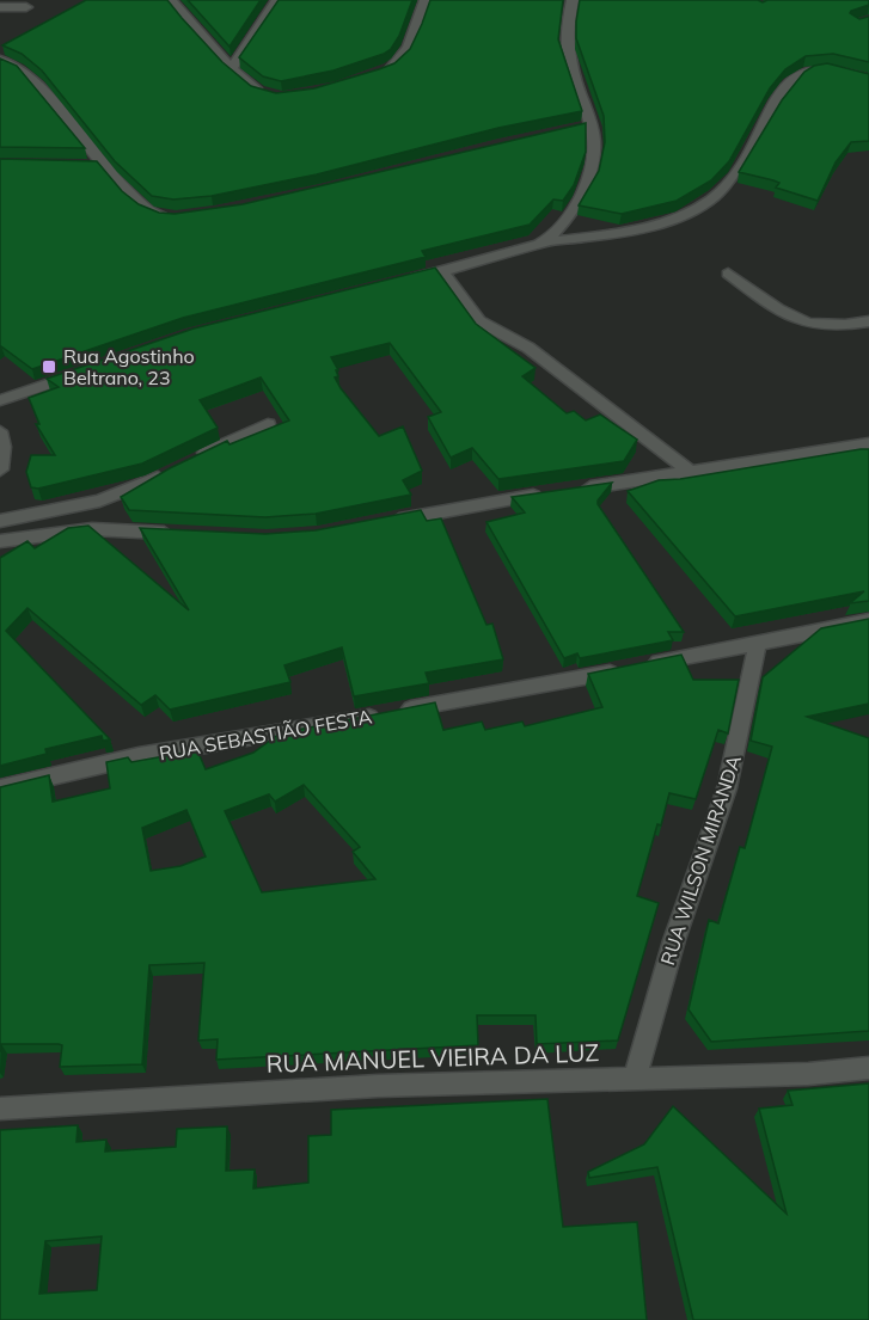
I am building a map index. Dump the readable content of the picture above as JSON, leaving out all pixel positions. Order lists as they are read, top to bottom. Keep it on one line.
{"streets":{"street":["RUA SEBASTIÃO FESTA","RUA WILSON MIRANDA","RUA MANUEL VIEIRA DA LUZ"]},"crossings":[["RUA SEBASTIÃO FESTA","RUA WILSON MIRANDA"],["RUA WILSON MIRANDA","RUA MANUEL VIEIRA DA LUZ"]],"places":{"transit":["Rua Agostinho Beltrano, 23"]}}
